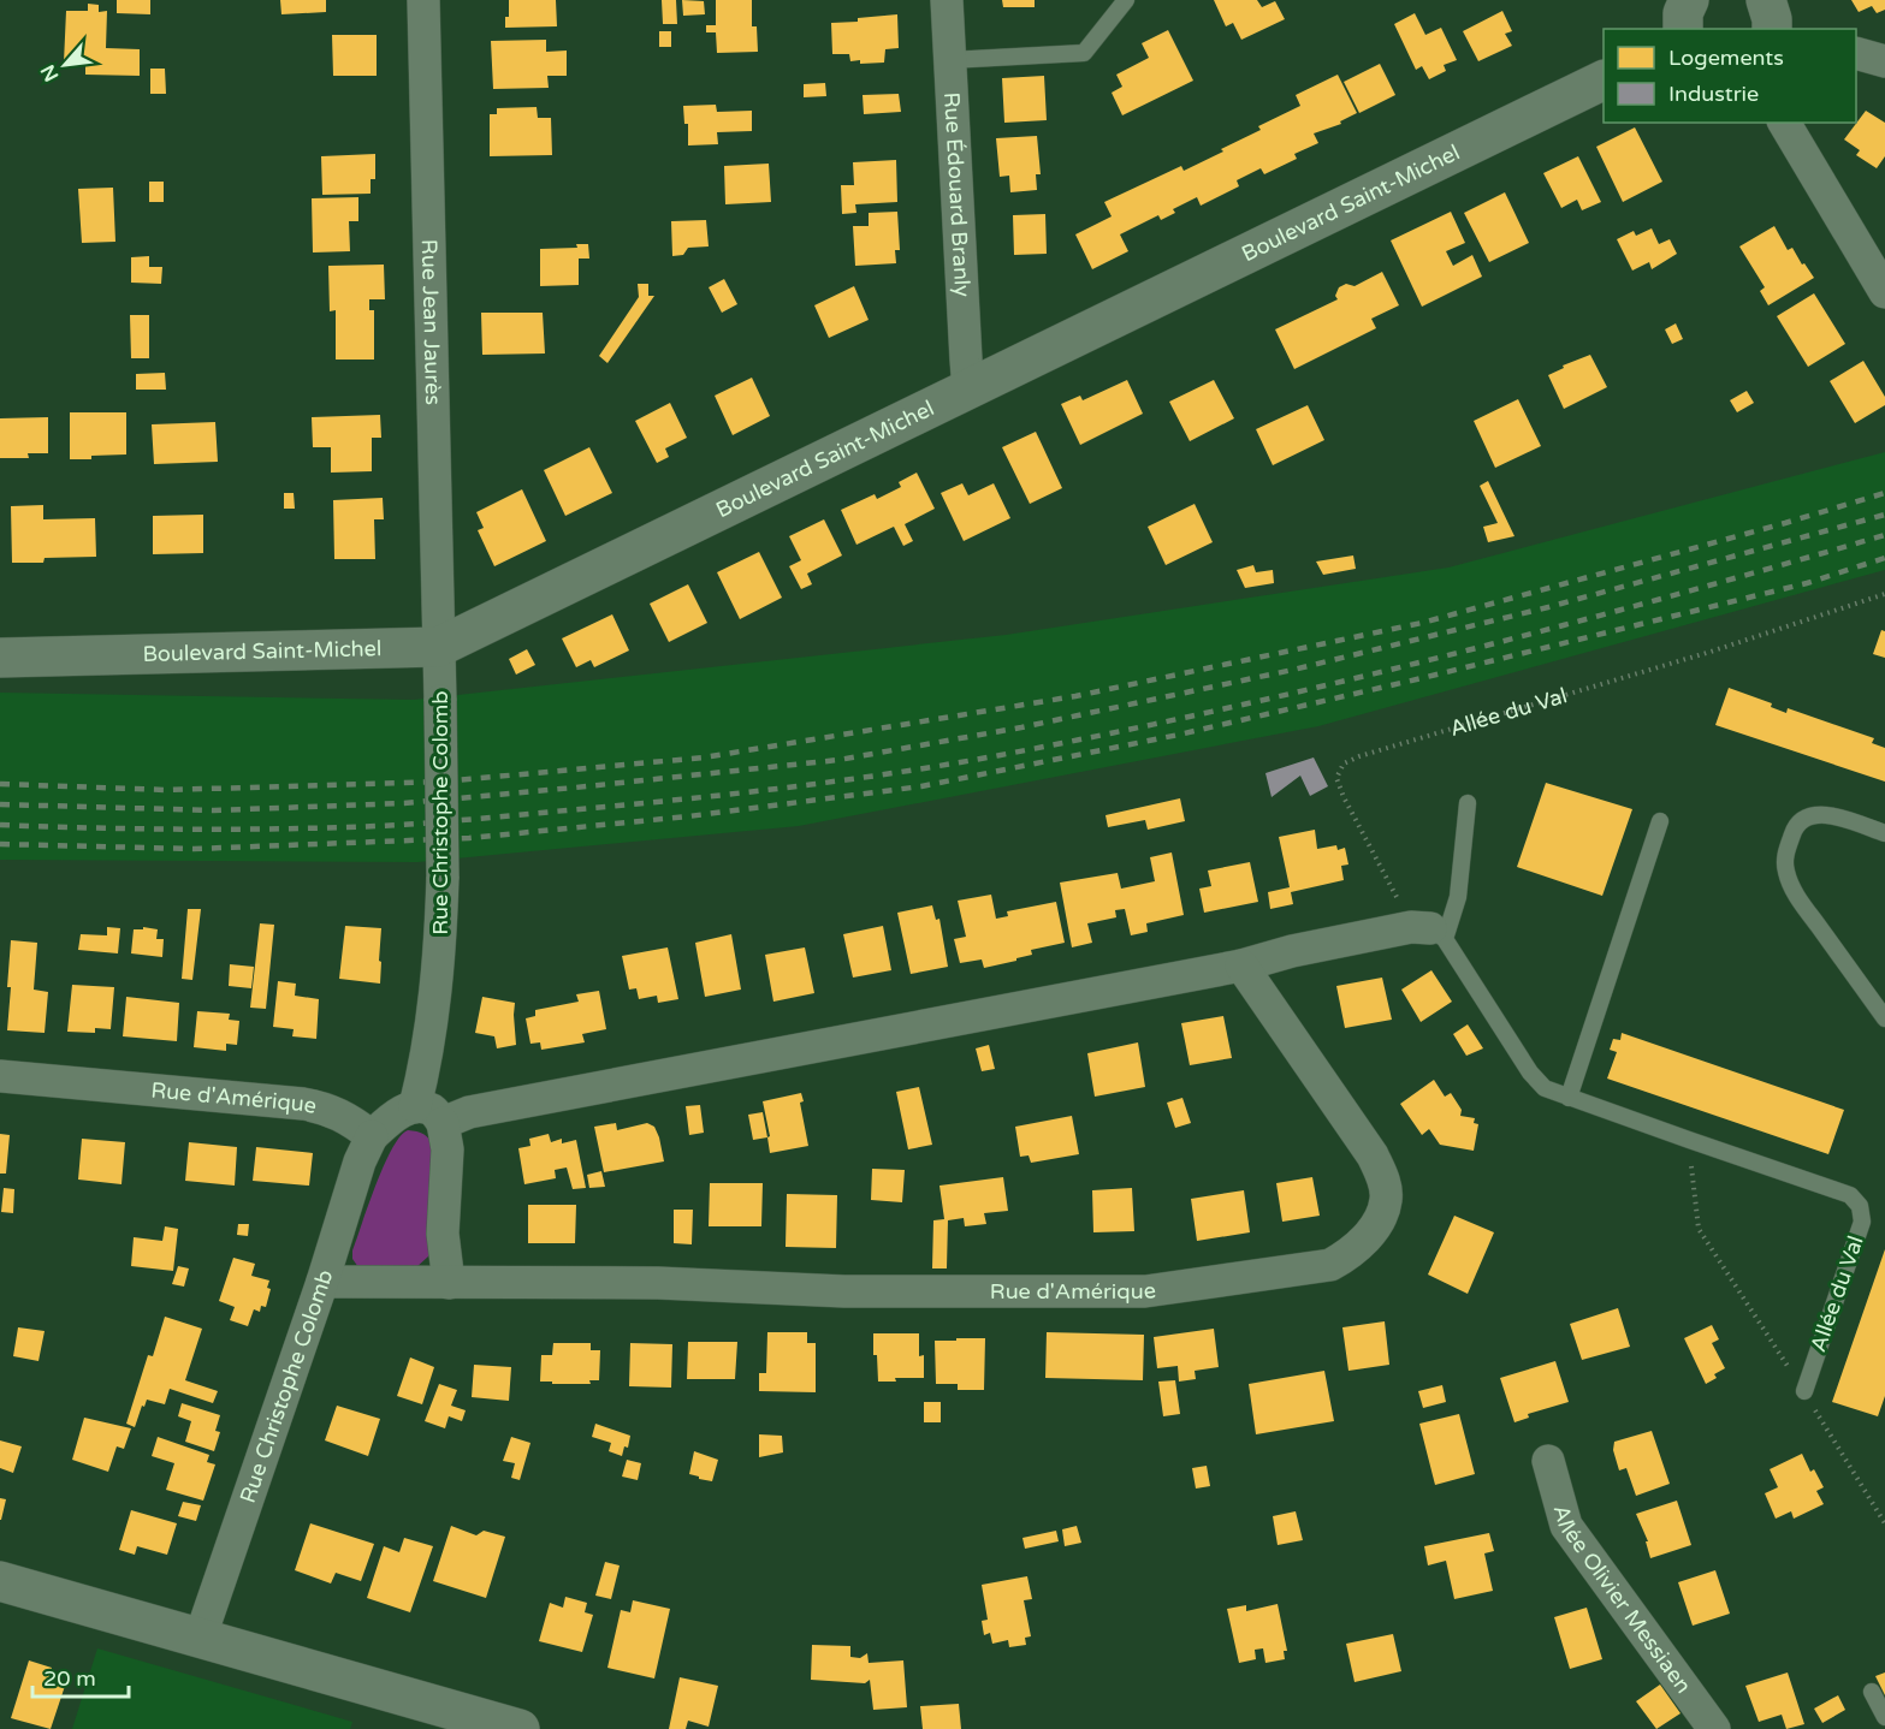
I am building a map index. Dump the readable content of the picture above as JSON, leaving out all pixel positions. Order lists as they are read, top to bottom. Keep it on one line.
{"streets":{"street":["Rue Édouard Branly","Boulevard Saint-Michel","Rue Jean Jaurès","Rue Christophe Colomb","Rue d'Amérique","Allée Olivier Messiaen"],"lane":["Allée du Val"]},"crossings":[["Rue Édouard Branly","Boulevard Saint-Michel"],["Boulevard Saint-Michel","Rue Jean Jaurès"],["Boulevard Saint-Michel","Rue Christophe Colomb"],["Rue Jean Jaurès","Rue Christophe Colomb"],["Rue Christophe Colomb","Rue d'Amérique"]],"legend":["Logements","Industrie"],"scale_bar":"20 m","north":"bottom left"}
